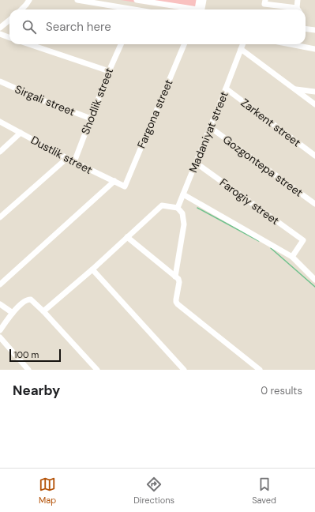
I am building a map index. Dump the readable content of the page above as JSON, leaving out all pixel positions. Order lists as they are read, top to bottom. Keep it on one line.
{"streets":{"street":["Sirgali street","Shodlik street","Fargona street","Zarkent street","Madaniyat street","Dustlik street","Gozgontepa street","Farogiy street"]},"crossings":[["Sirgali street","Shodlik street"],["Shodlik street","Dustlik street"],["Fargona street","Dustlik street"],["Zarkent street","Madaniyat street"],["Madaniyat street","Gozgontepa street"],["Madaniyat street","Farogiy street"]],"scale_bar":"100 m","page":{"search":"Search here","scale":"100 m","heading":["Nearby","0 results"],"nav":["Map","Directions","Saved"]}}
